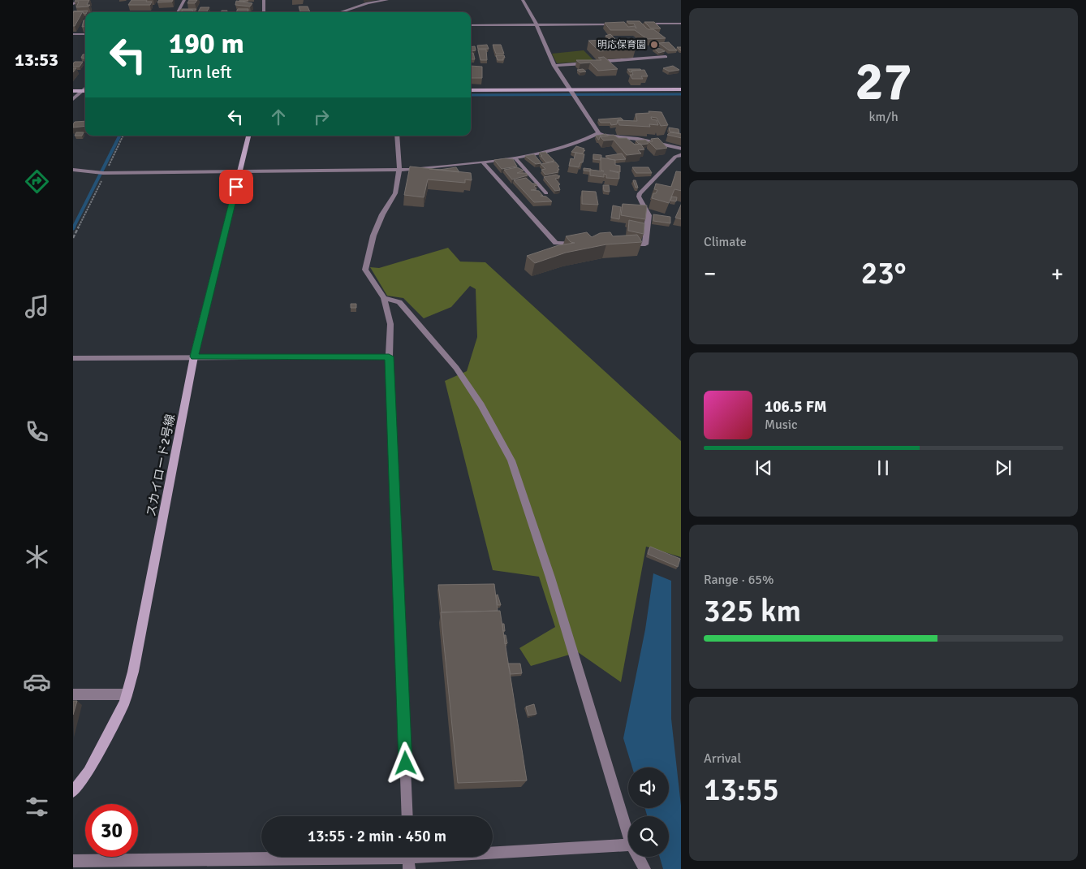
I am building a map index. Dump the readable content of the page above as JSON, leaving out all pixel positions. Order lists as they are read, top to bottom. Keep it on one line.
{"streets":{"street":["スカイロード2号線"]},"places":["明応保育園"],"page":{"tabs":"13:53","tile":[["27","km/h"],"Climate",["Range · 65%","325 km"],["Arrival","13:55"]],"turn":["190 m","Turn left"],"heat":["−","23°","+"],"song":["106.5 FM","Music"],"limit":"30","trip":"13:55 · 2 min · 450 m"}}
